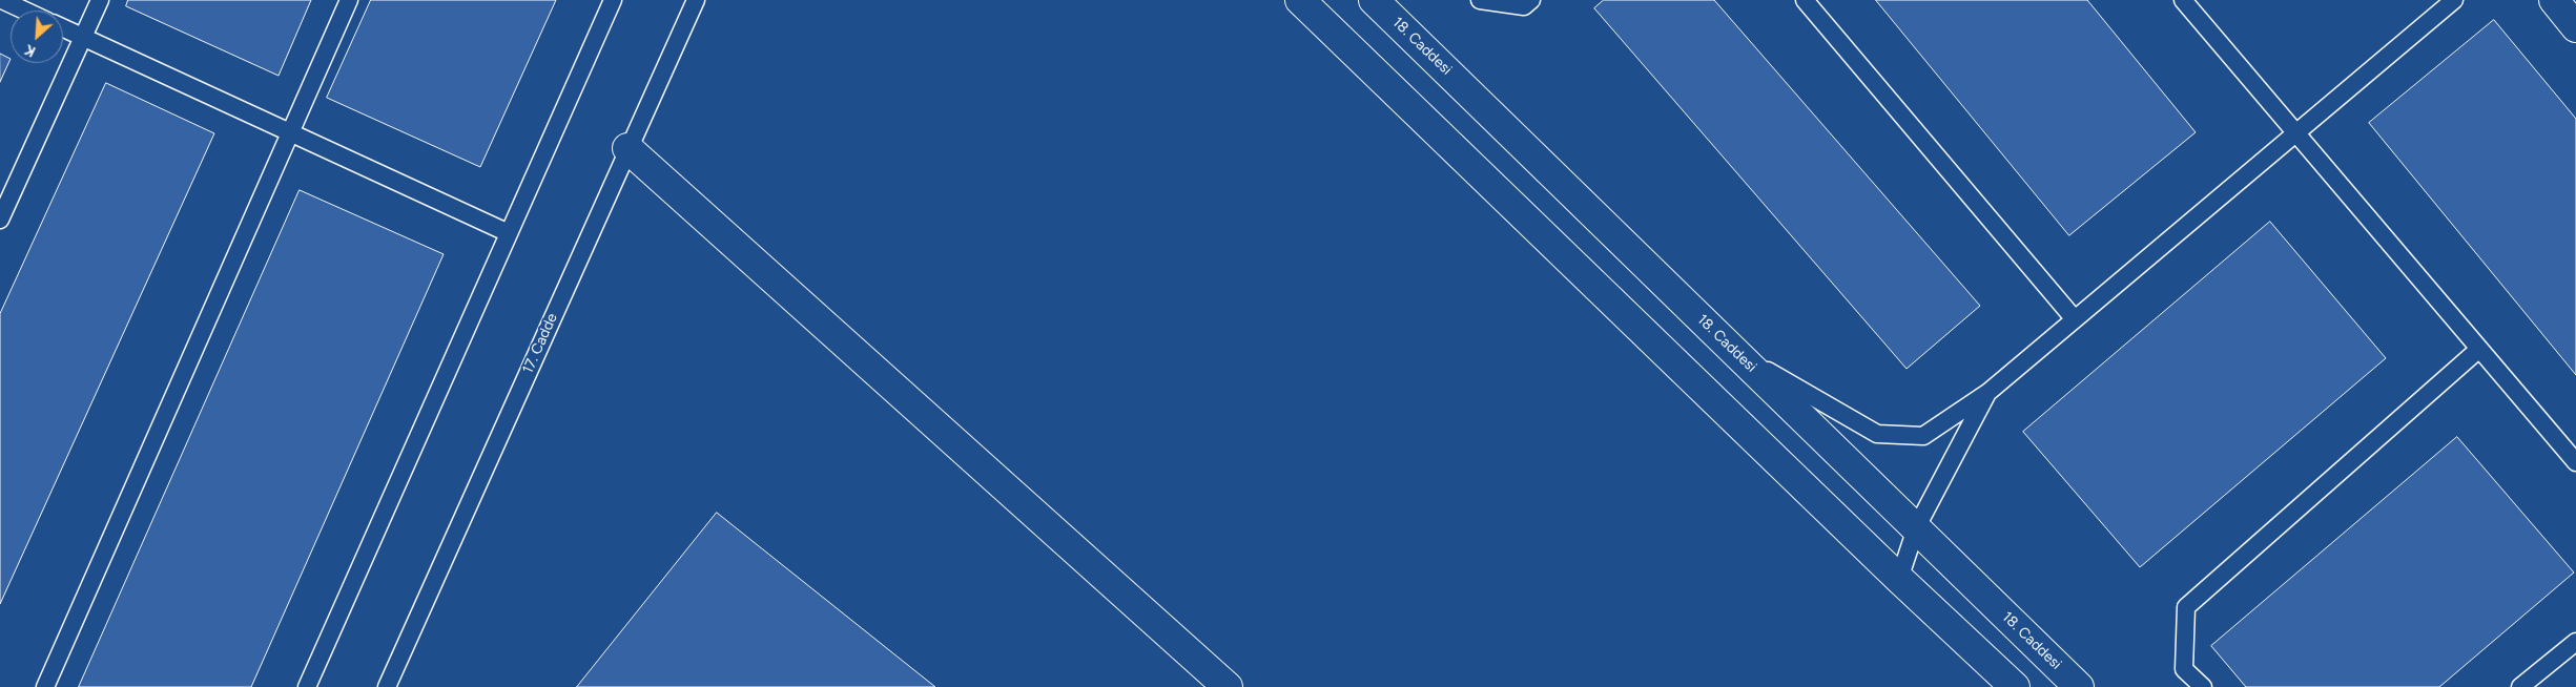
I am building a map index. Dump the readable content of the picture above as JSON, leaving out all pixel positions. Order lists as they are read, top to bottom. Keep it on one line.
{"streets":{"street":["18. Caddesi"],"lane":["17. Cadde"]},"north":"bottom left"}
